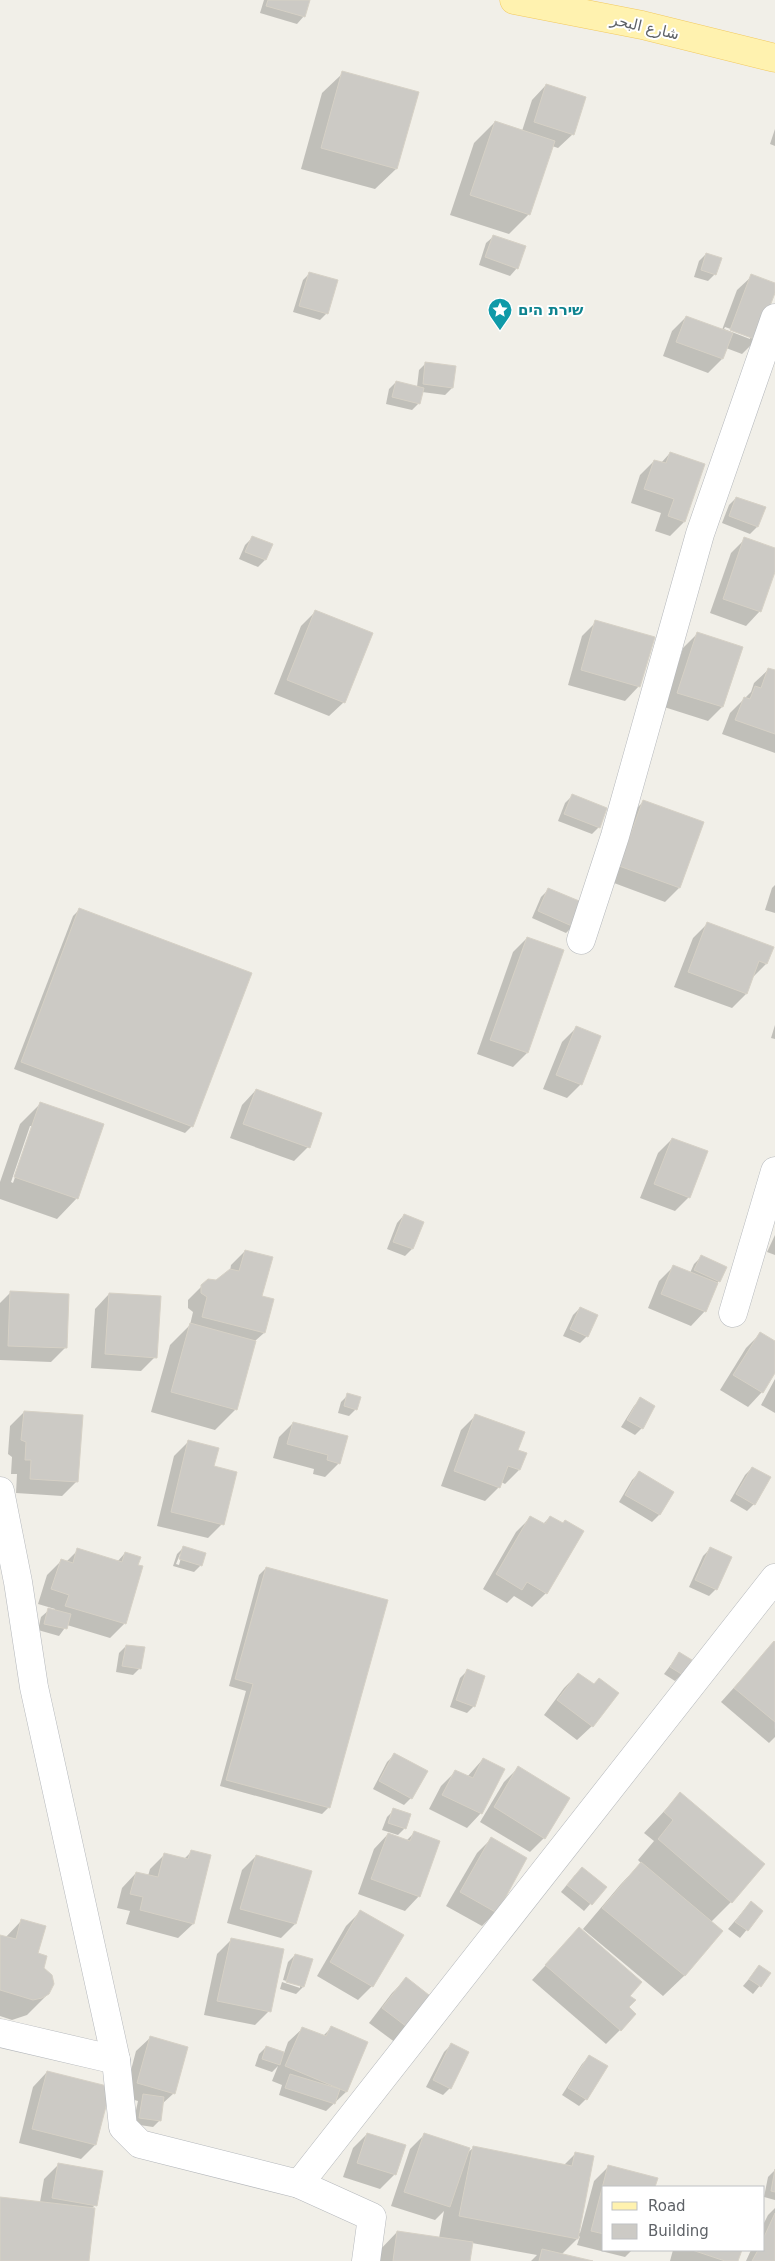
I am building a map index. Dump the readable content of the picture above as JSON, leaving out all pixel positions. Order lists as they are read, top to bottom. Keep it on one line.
{"streets":{"main road":["شارع البحر"]},"places":{"place":["שירת הים"]},"legend":["Road","Building"]}
